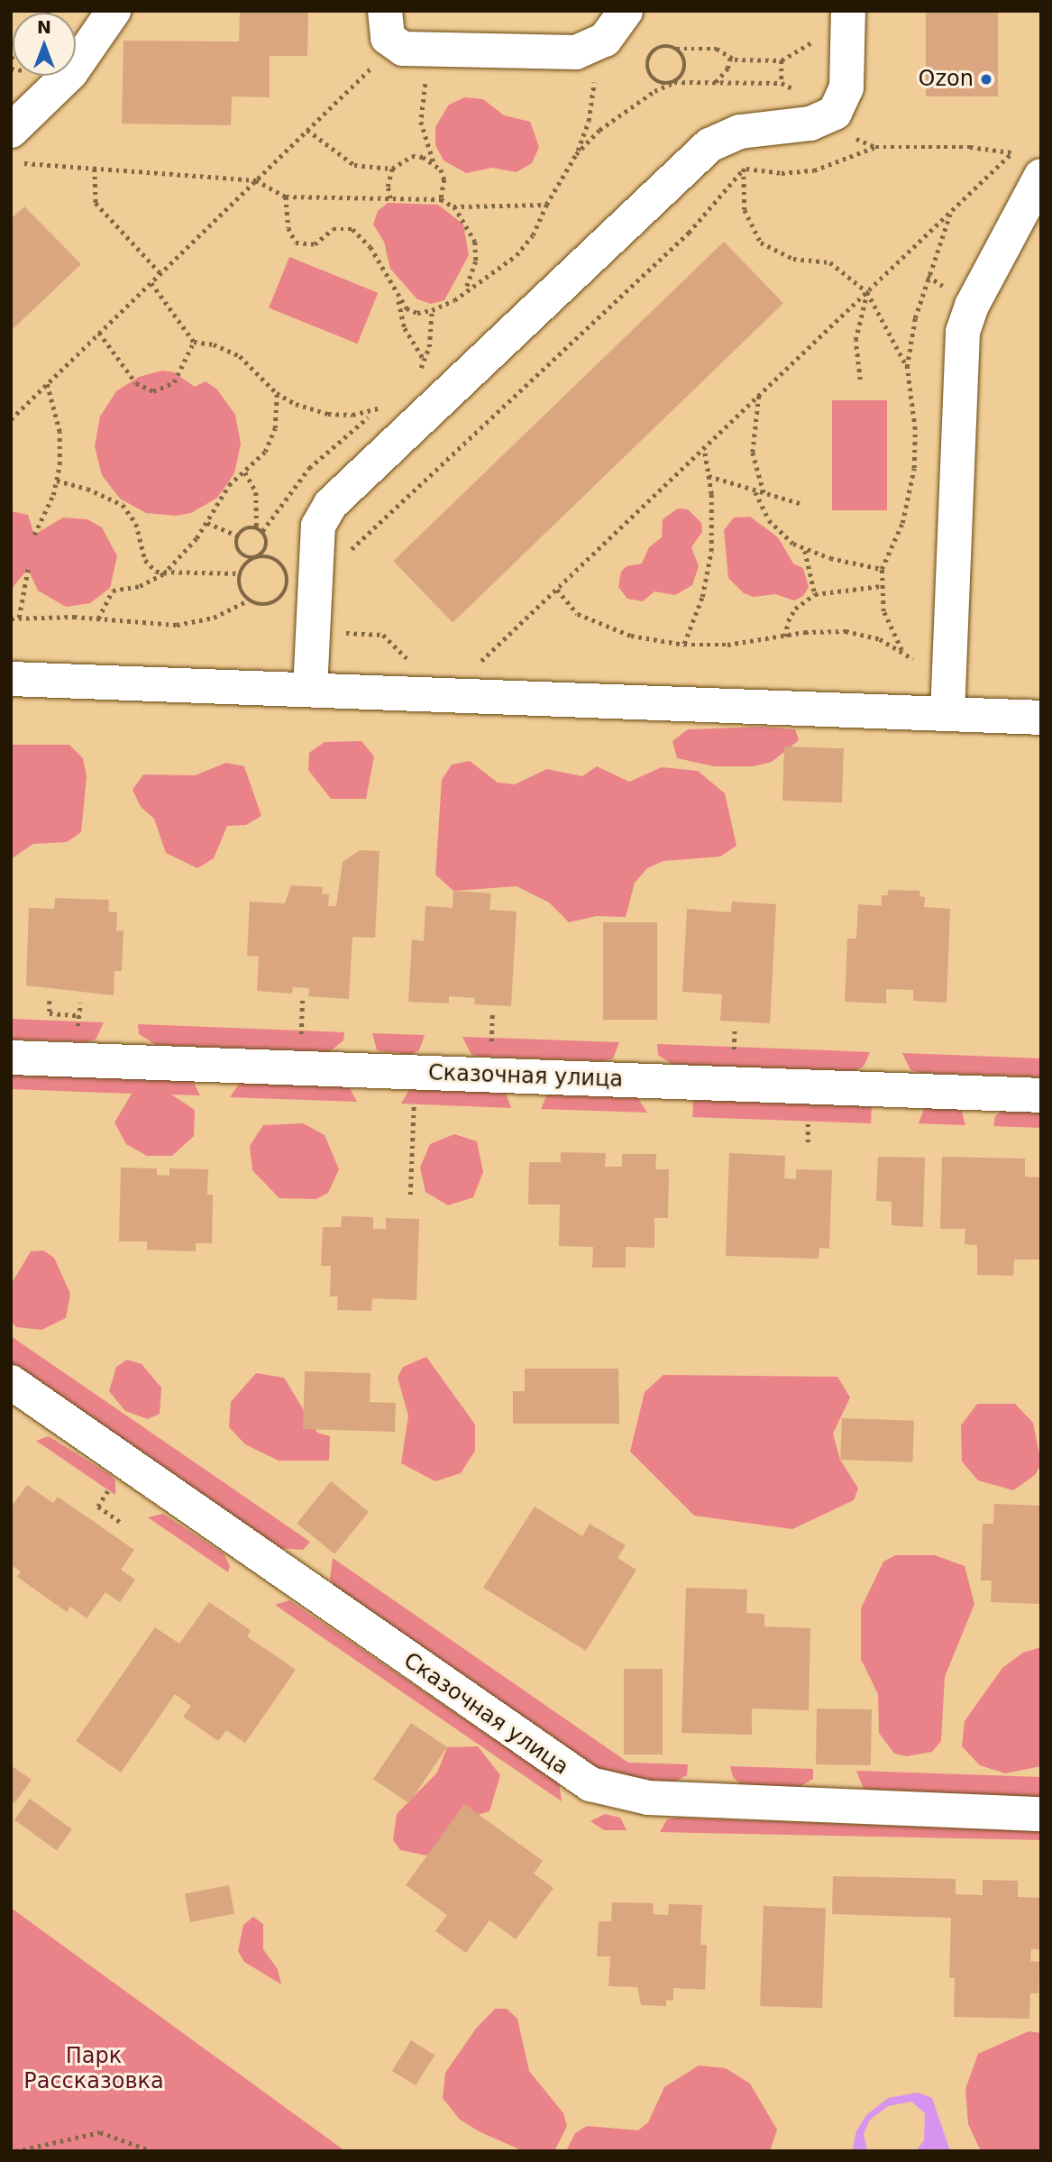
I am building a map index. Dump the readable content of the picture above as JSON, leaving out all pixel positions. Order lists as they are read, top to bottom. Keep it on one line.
{"streets":{"street":["Сказочная улица"]},"parks":["Парк Рассказовка"],"places":["Ozon"],"north":"top"}
